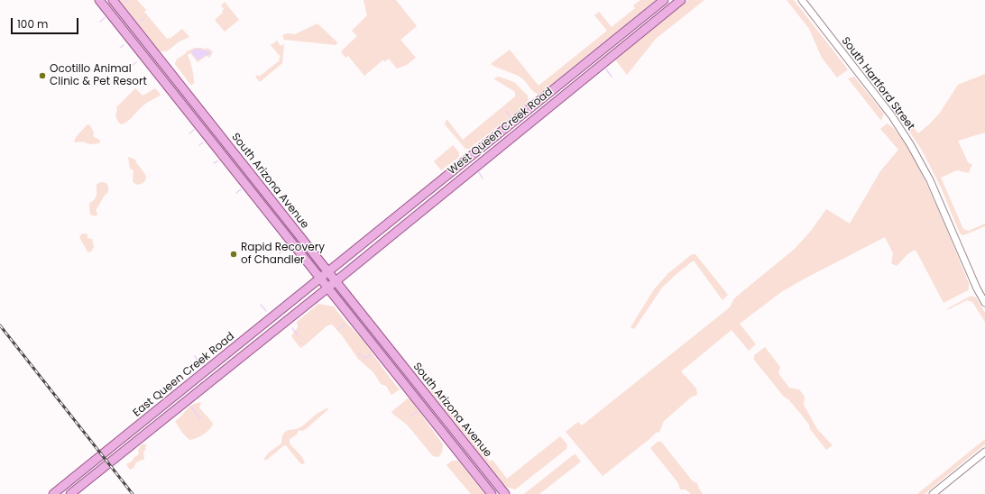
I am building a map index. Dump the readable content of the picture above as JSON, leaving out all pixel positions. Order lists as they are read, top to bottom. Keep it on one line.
{"streets":{"main road":["West Queen Creek Road","South Arizona Avenue","East Queen Creek Road"],"street":["South Hartford Street"]},"crossings":[["West Queen Creek Road","South Arizona Avenue"],["West Queen Creek Road","East Queen Creek Road"],["South Arizona Avenue","East Queen Creek Road"]],"places":["Ocotillo Animal Clinic & Pet Resort","Rapid Recovery of Chandler"],"scale_bar":"100 m"}
